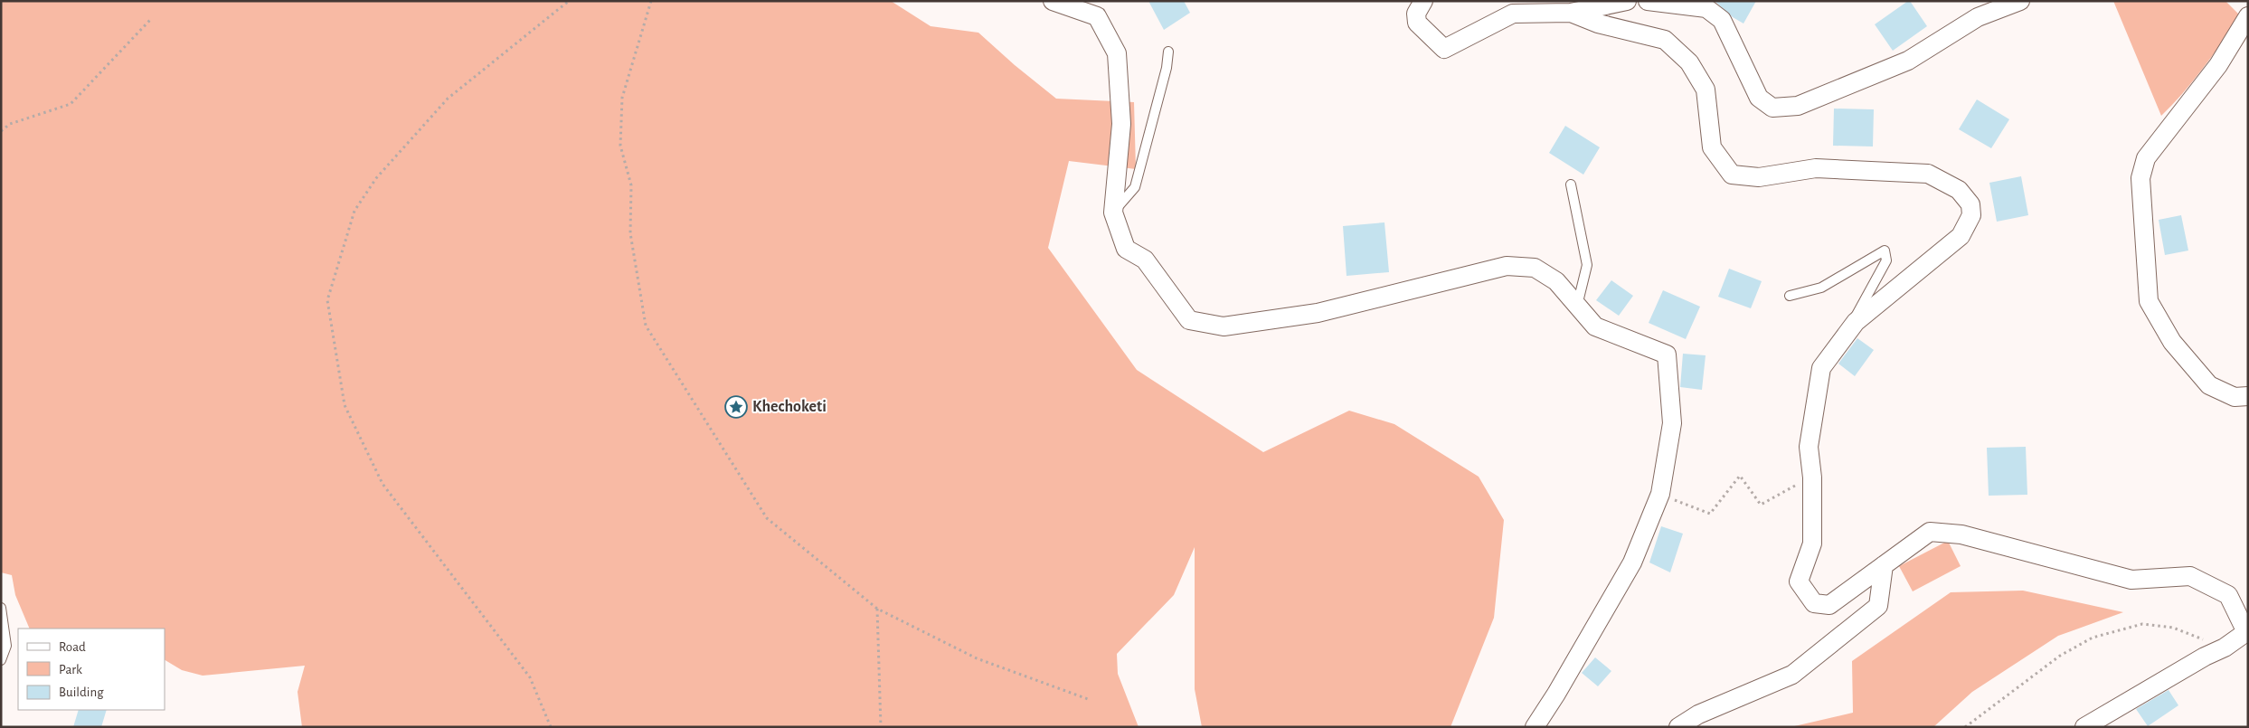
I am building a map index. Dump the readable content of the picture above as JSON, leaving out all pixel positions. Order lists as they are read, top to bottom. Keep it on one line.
{"places":{"place":["Khechoketi"]},"legend":["Road","Park","Building"]}
